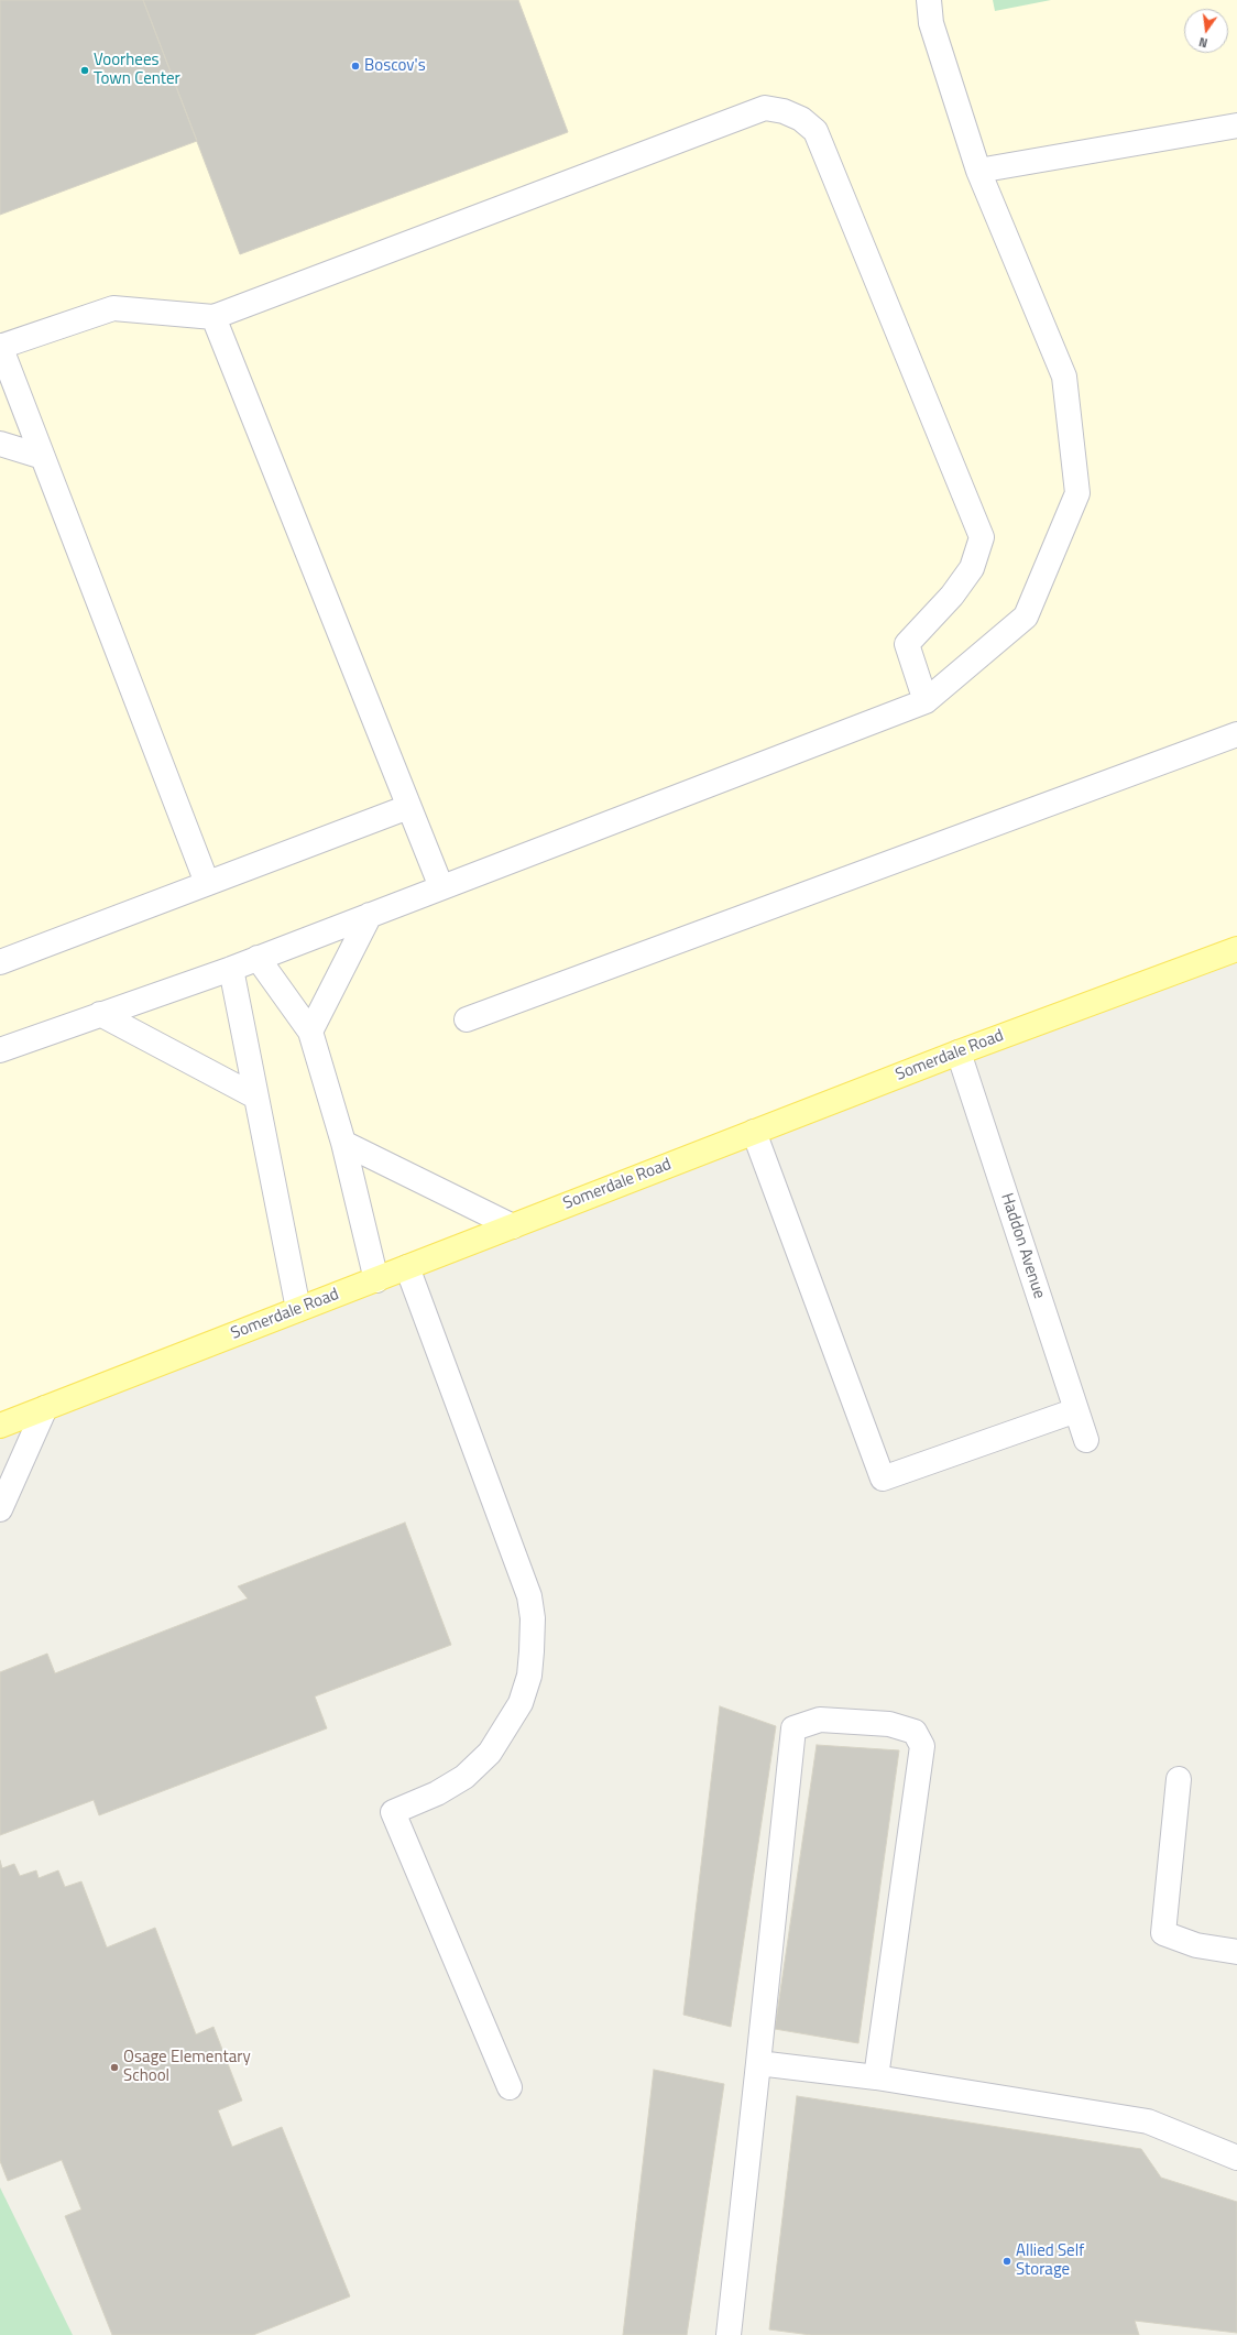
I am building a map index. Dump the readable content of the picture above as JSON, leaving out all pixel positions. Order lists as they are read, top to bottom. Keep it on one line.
{"streets":{"main road":["Somerdale Road"],"street":["Haddon Avenue"]},"crossings":[["Somerdale Road","Haddon Avenue"]],"places":["Boscov's","Voorhees Town Center","Osage Elementary School","Allied Self Storage"],"north":"bottom"}
